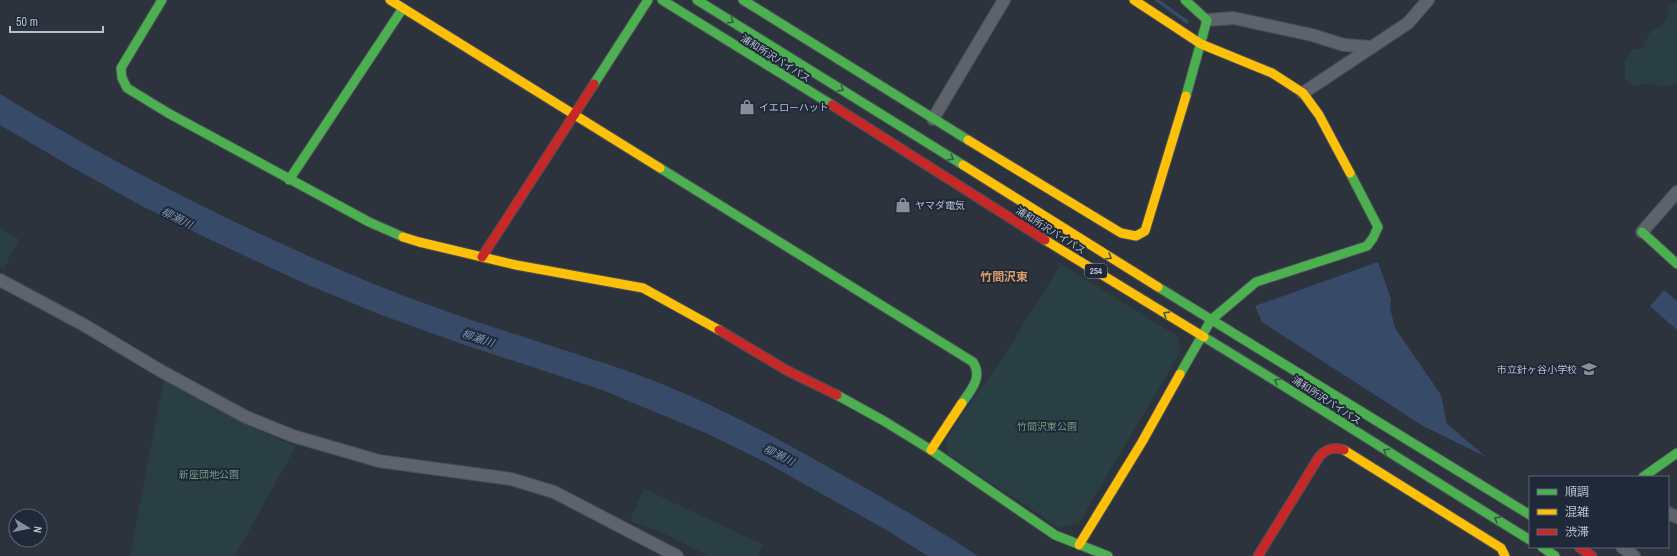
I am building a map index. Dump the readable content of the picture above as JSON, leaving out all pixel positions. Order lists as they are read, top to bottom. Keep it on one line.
{"streets":{"main road":["浦和所沢バイパス","254"]},"districts":["竹間沢東"],"water":["柳瀬川"],"parks":["竹間沢東公園","新座団地公園"],"places":{"shop":["イエローハット","ヤマダ電気"],"school or university":["市立針ヶ谷小学校"]},"legend":["順調","混雑","渋滞"],"scale_bar":"50 m","north":"right"}
